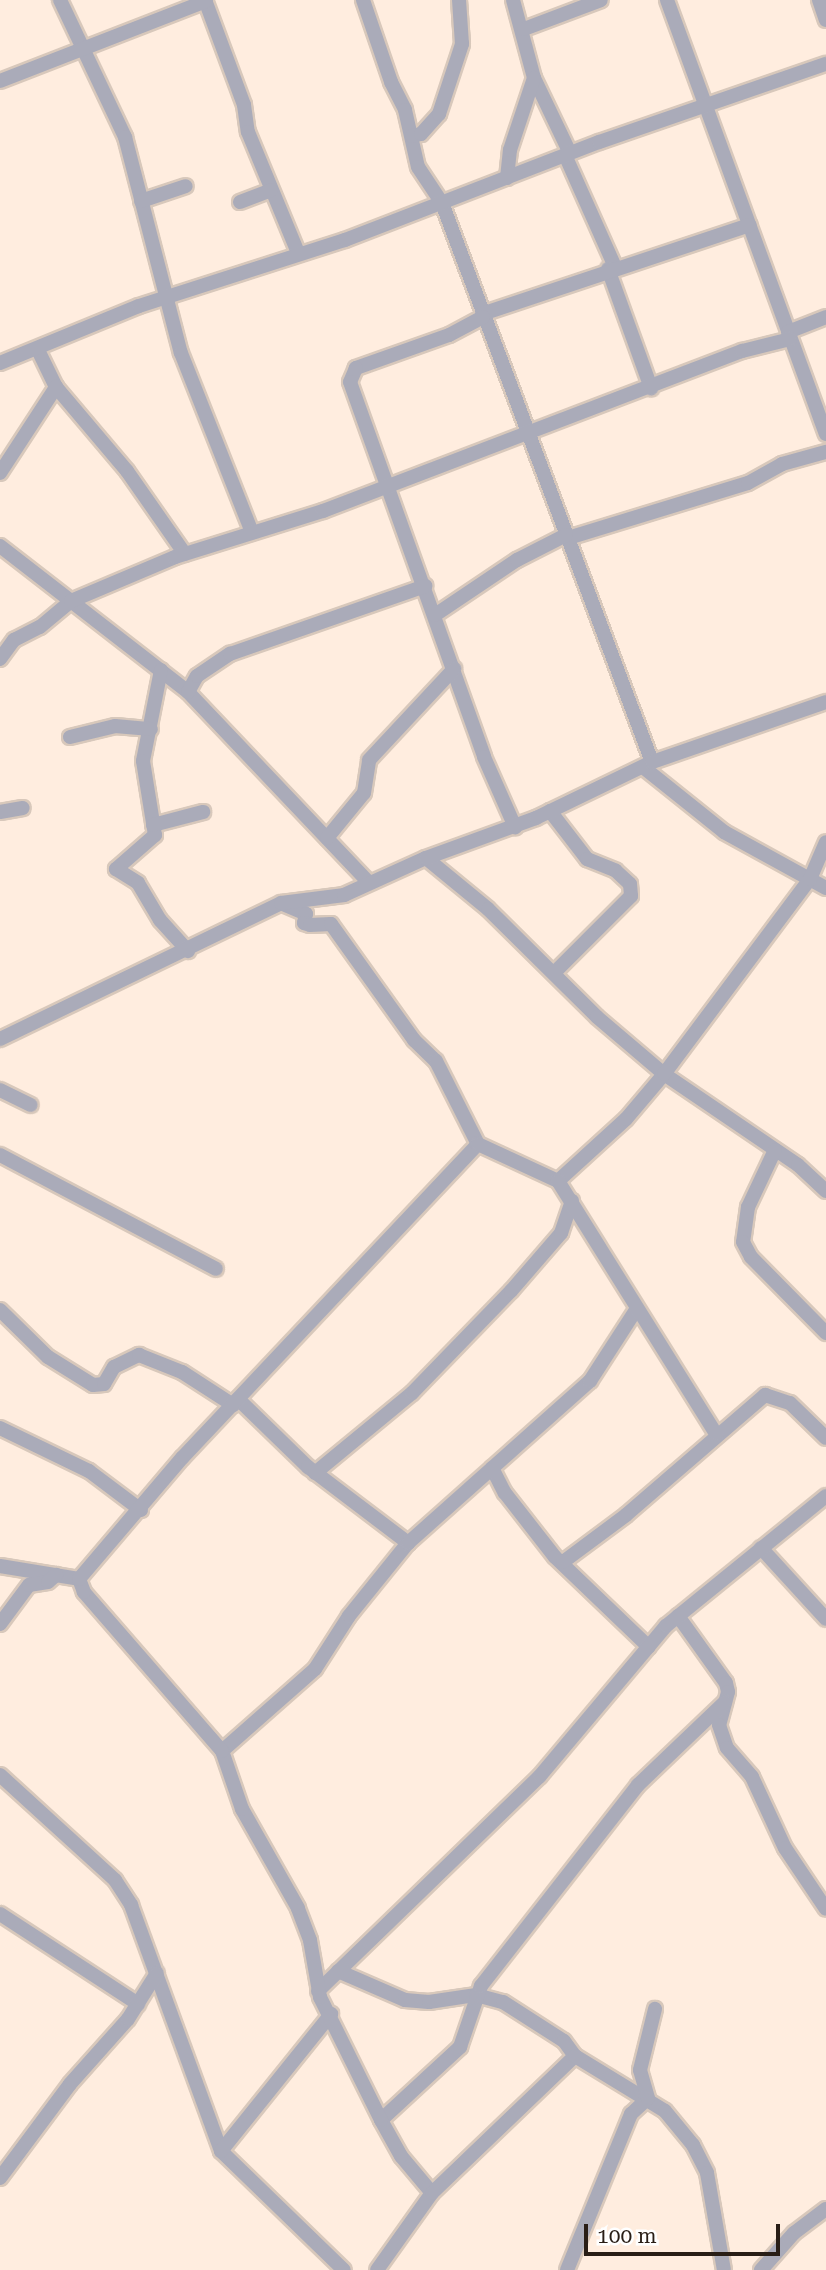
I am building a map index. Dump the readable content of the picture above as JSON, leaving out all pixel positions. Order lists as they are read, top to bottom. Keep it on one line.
{"scale_bar":"100 m"}
